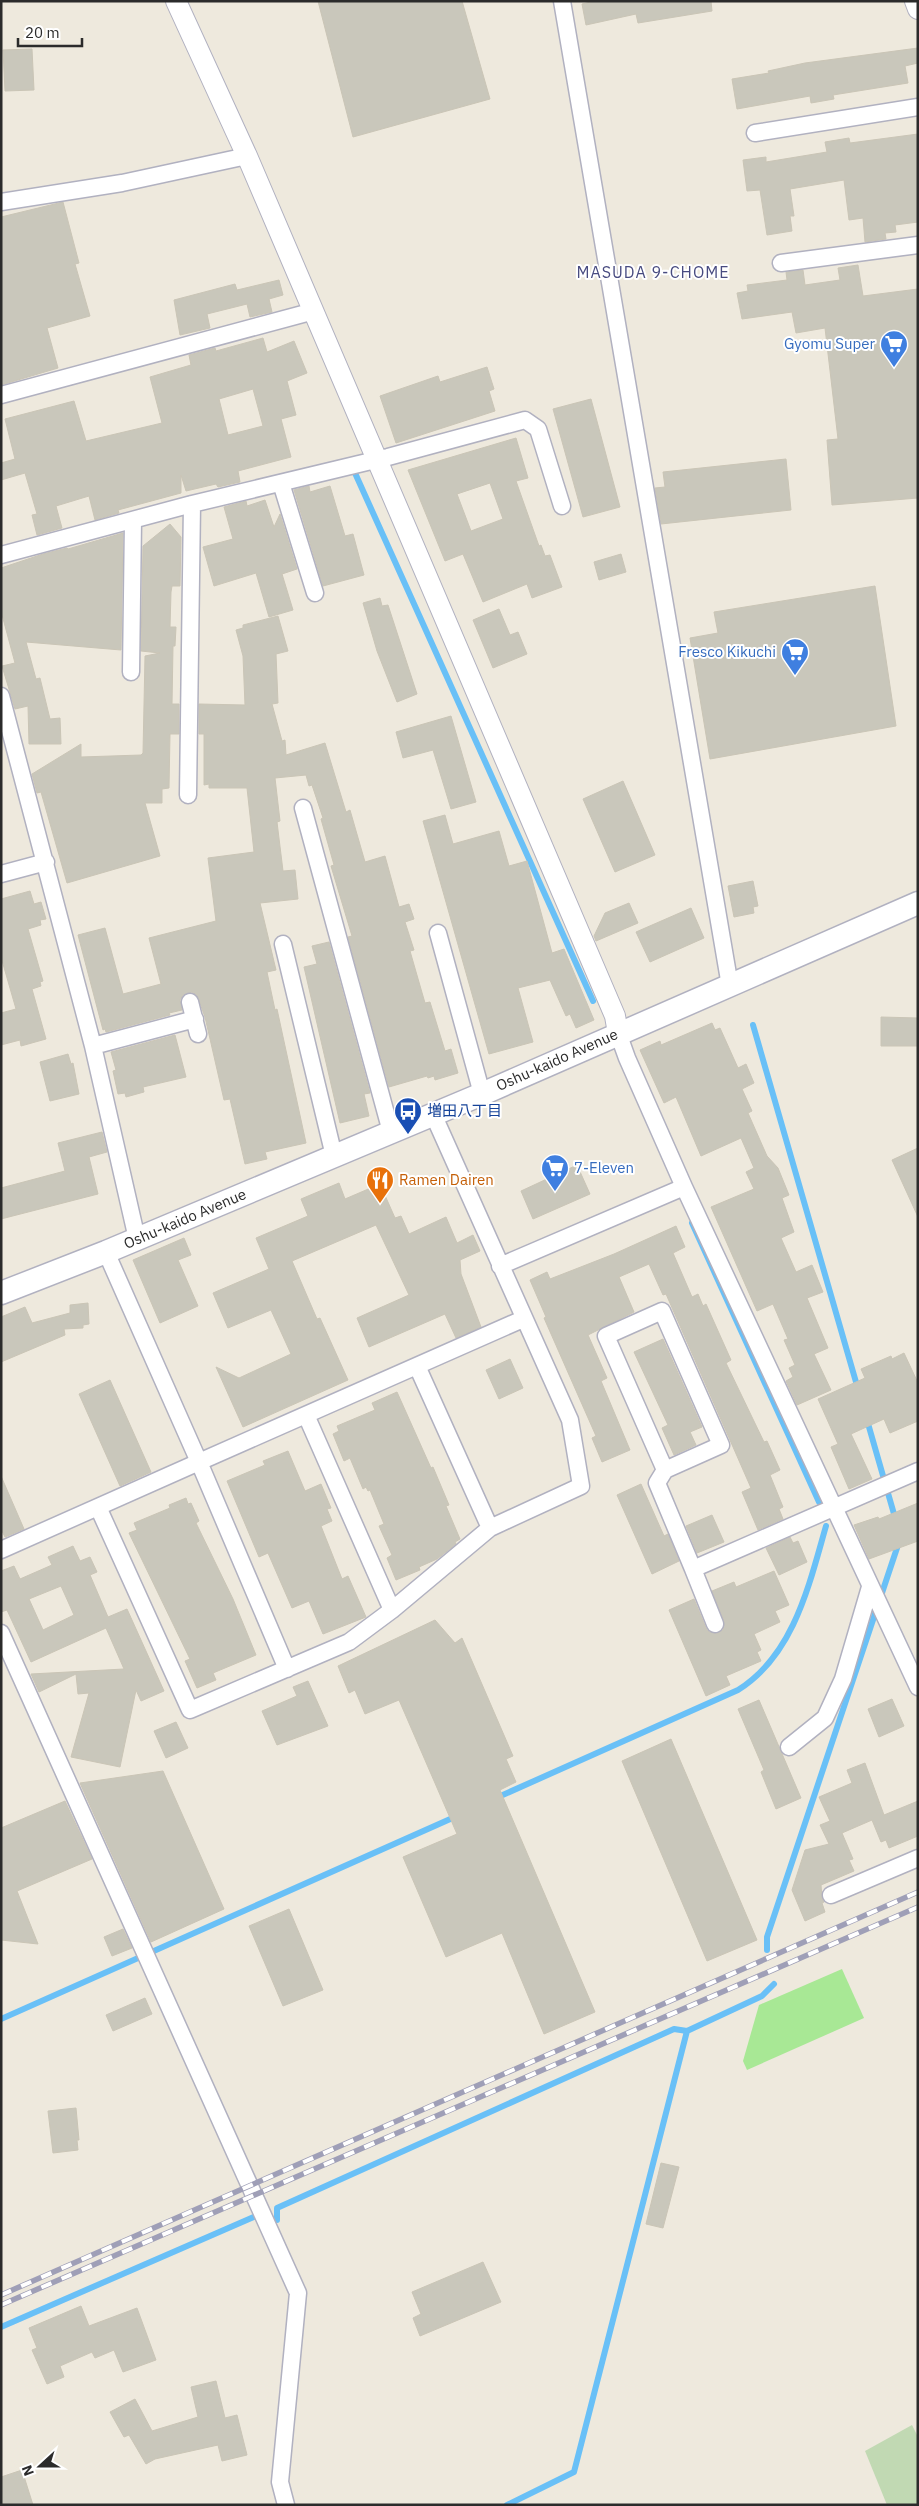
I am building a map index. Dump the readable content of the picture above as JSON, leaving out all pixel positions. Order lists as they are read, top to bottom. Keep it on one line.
{"streets":{"main road":["Oshu-kaido Avenue"]},"districts":["MASUDA 9-CHOME"],"places":{"supermarket":["Gyomu Super","Fresco Kikuchi","7-Eleven"],"bus stop":["増田八丁目"],"restaurant":["Ramen Dairen"]},"scale_bar":"20 m","north":"left"}
